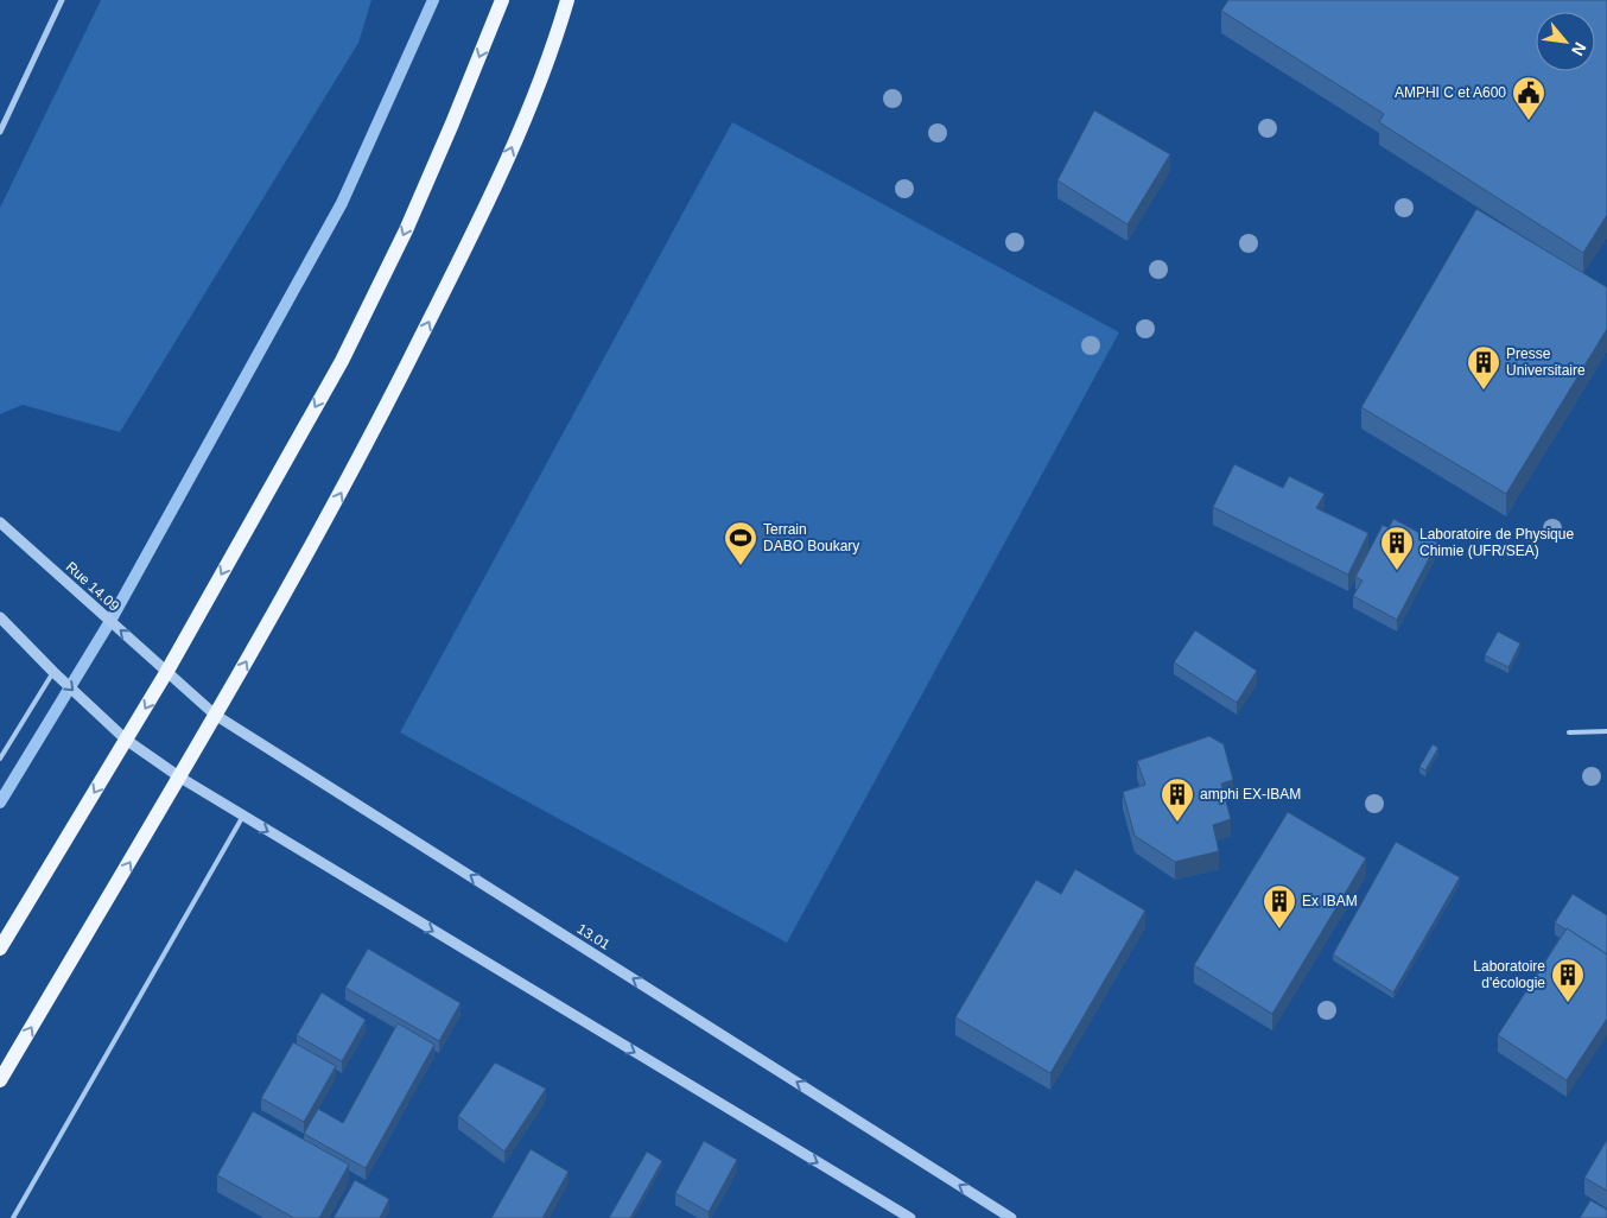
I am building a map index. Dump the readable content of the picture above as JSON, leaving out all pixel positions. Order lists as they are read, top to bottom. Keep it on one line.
{"streets":{"street":["Rue 14.09","13.01"]},"crossings":[["Rue 14.09","13.01"]],"places":{"public building":["AMPHI C et A600"],"building":["Presse Universitaire","Laboratoire de Physique Chimie (UFR/SEA)","amphi EX-IBAM","Ex IBAM","Laboratoire d'écologie"],"sports":["Terrain DABO Boukary"]},"north":"bottom right"}
